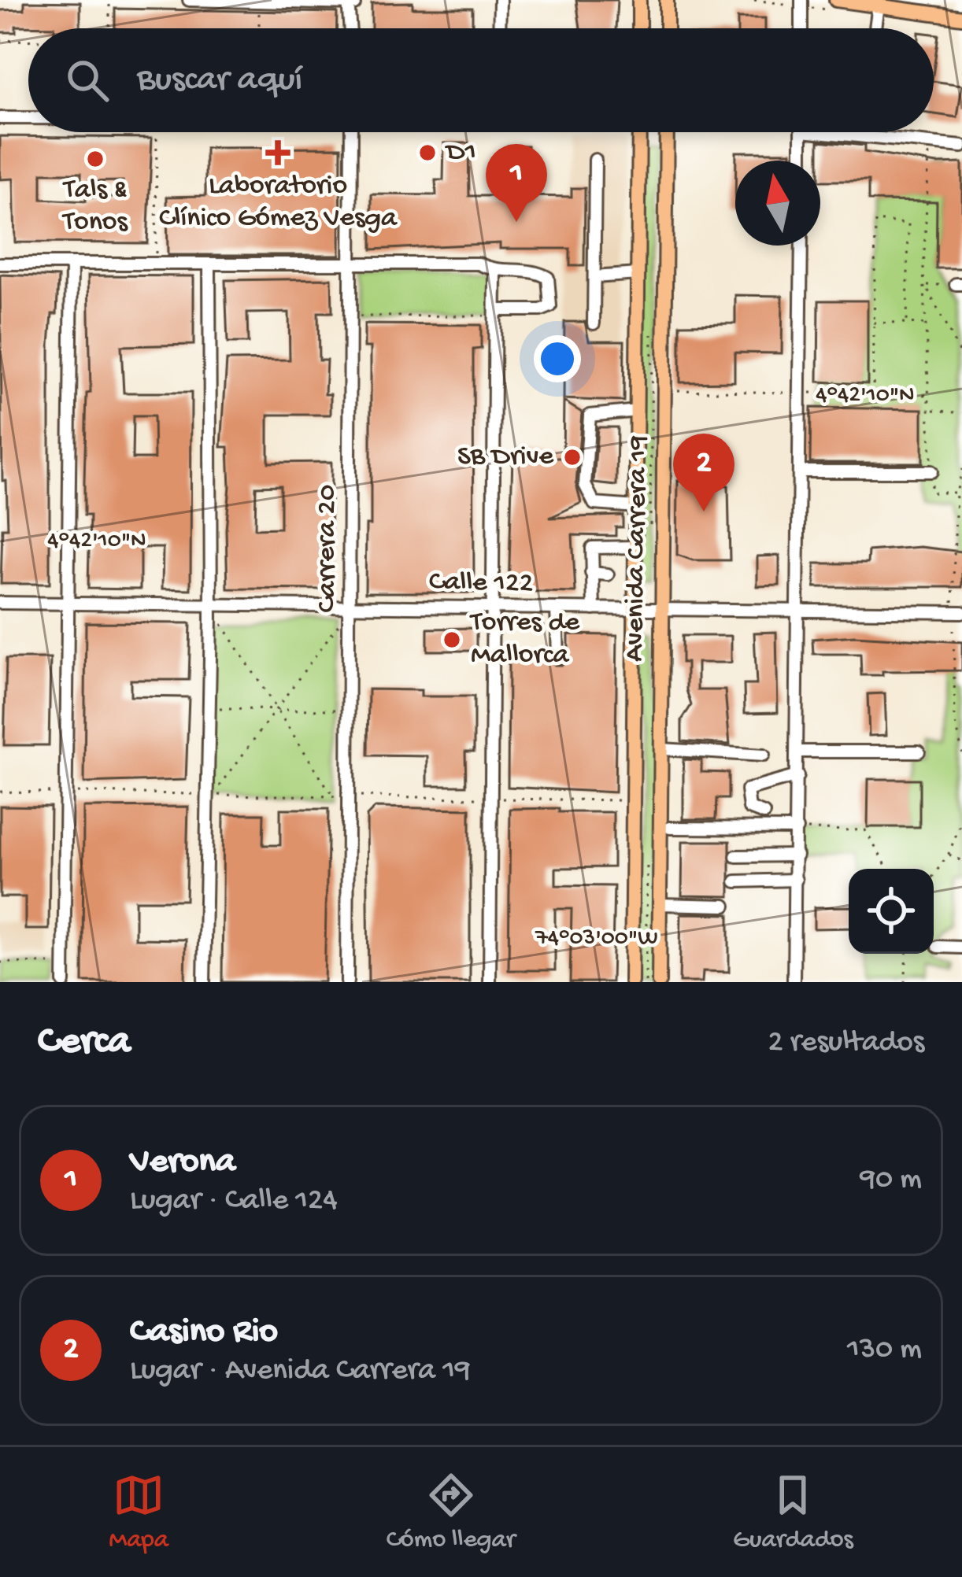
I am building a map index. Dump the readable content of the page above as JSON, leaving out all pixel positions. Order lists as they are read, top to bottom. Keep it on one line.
{"streets":{"main road":["Avenida Carrera 19"],"street":["Carrera 20","Calle 122"]},"crossings":[["Carrera 20","Calle 122"],["Avenida Carrera 19","Calle 122"]],"places":{"health":["Laboratorio Clínico Gómez Vesga"],"other":["D1","Tals & Tonos","SB Drive","Torres de Mallorca"]},"north":"top","page":{"search":"Buscar aquí","pins":["1","2"],"heading":["Cerca","2 resultados"],"list":[{"mark":"1","name":"Verona","note":"Lugar · Calle 124","value":"90 m"},{"mark":"2","name":"Casino Rio","note":"Lugar · Avenida Carrera 19","value":"130 m"}],"nav":["Mapa","Cómo llegar","Guardados"]},"coordinates":["4°42'10\"N","74°03'00\"W"]}
